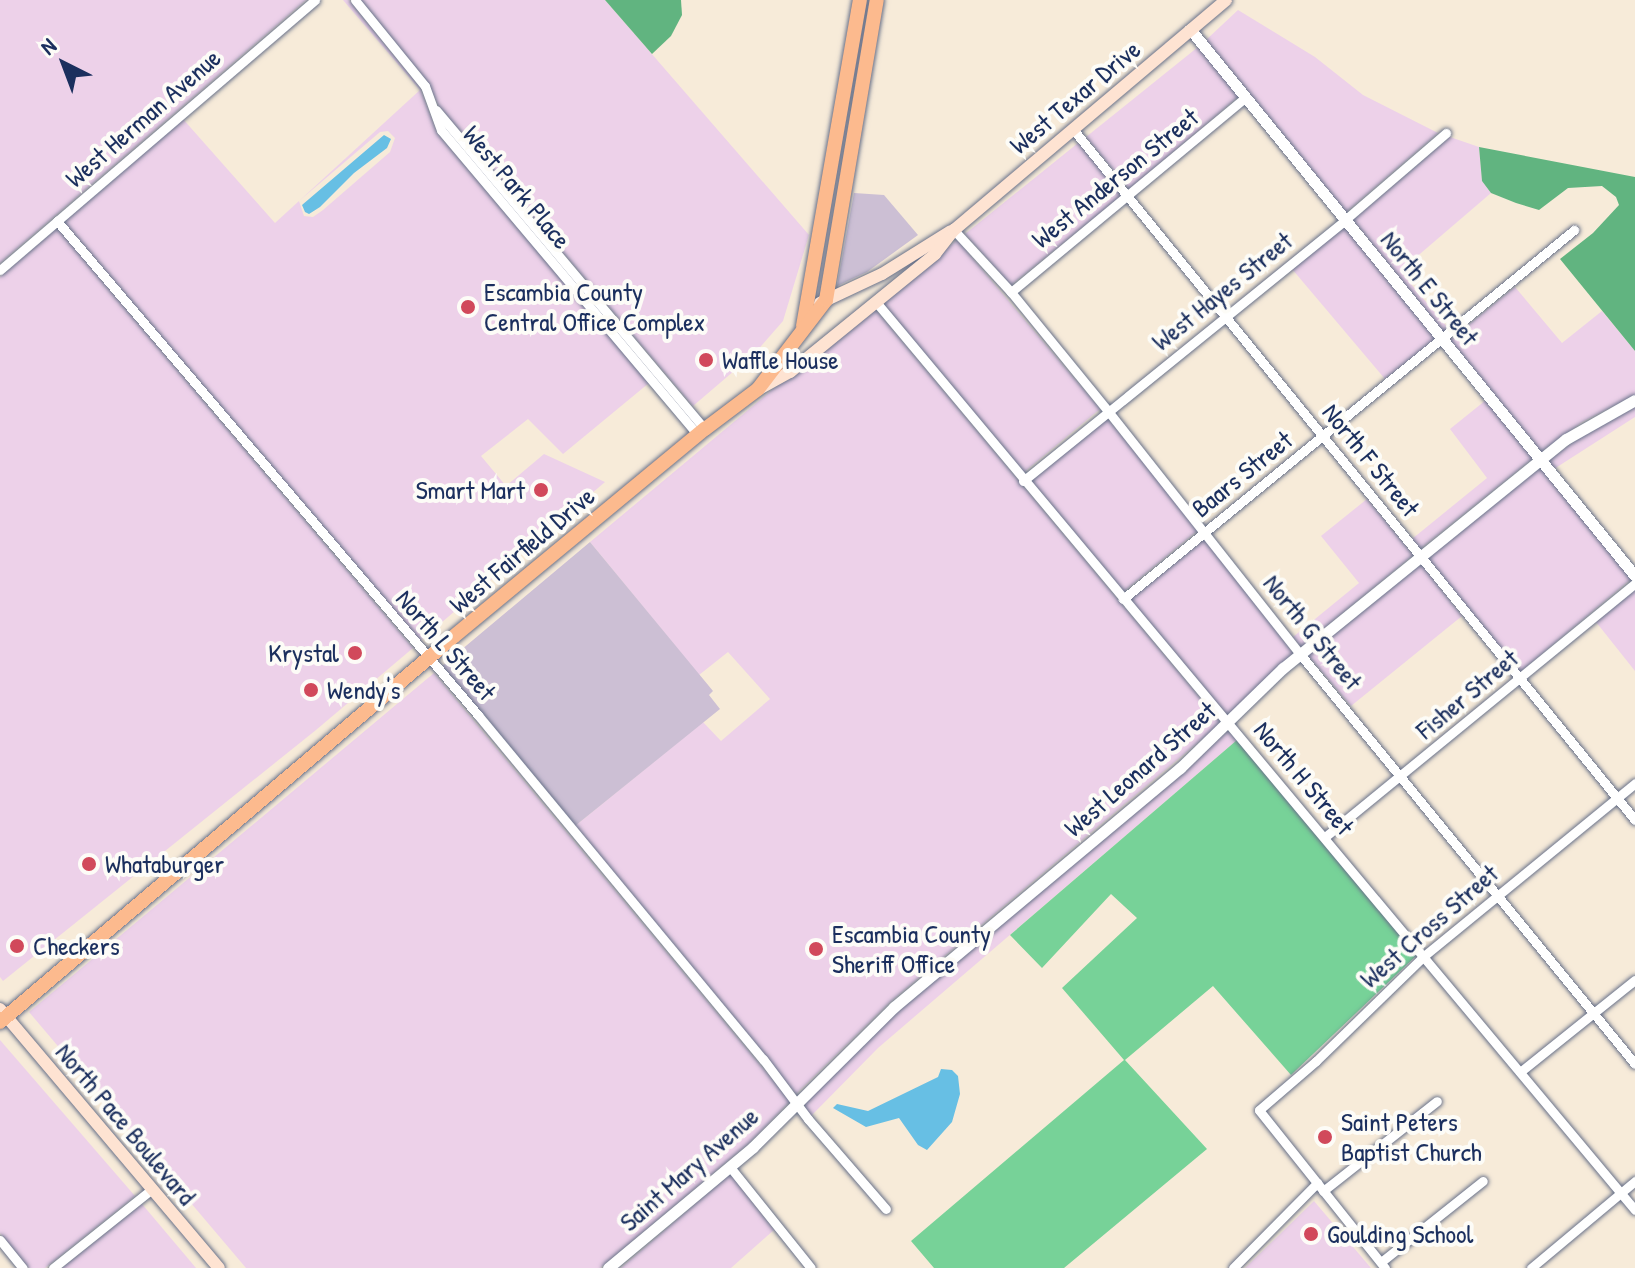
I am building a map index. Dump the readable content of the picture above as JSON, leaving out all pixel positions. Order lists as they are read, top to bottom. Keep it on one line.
{"streets":{"main road":["West Texar Drive","West Fairfield Drive","North Pace Boulevard"],"street":["West Herman Avenue","West Anderson Street","West Park Place","North E Street","West Hayes Street","North F Street","Baars Street","North G Street","North L Street","Fisher Street","West Leonard Street","North H Street","West Cross Street","Saint Mary Avenue"]},"crossings":[["West Texar Drive","North E Street"],["West Texar Drive","North F Street"],["West Texar Drive","West Fairfield Drive"],["West Texar Drive","North G Street"],["West Texar Drive","North H Street"],["West Herman Avenue","North L Street"],["West Anderson Street","North E Street"],["West Anderson Street","North F Street"],["West Anderson Street","North G Street"],["West Park Place","West Fairfield Drive"],["North E Street","West Hayes Street"],["North E Street","Baars Street"],["North E Street","West Leonard Street"],["West Hayes Street","North F Street"],["West Hayes Street","North G Street"],["West Hayes Street","North H Street"],["North F Street","Baars Street"],["North F Street","Fisher Street"],["North F Street","West Leonard Street"],["North F Street","West Cross Street"],["Baars Street","North G Street"],["Baars Street","North H Street"],["West Fairfield Drive","North L Street"],["West Fairfield Drive","North Pace Boulevard"],["North G Street","Fisher Street"],["North G Street","West Leonard Street"],["North G Street","West Cross Street"],["North L Street","West Leonard Street"],["North L Street","Saint Mary Avenue"],["Fisher Street","North H Street"],["West Leonard Street","North H Street"],["West Leonard Street","Saint Mary Avenue"],["North H Street","West Cross Street"]],"places":["Escambia County Central Office Complex","Waffle House","Smart Mart","Krystal","Wendy's","Whataburger","Checkers","Escambia County Sheriff Office","Saint Peters Baptist Church","Goulding School"],"north":"top left"}
